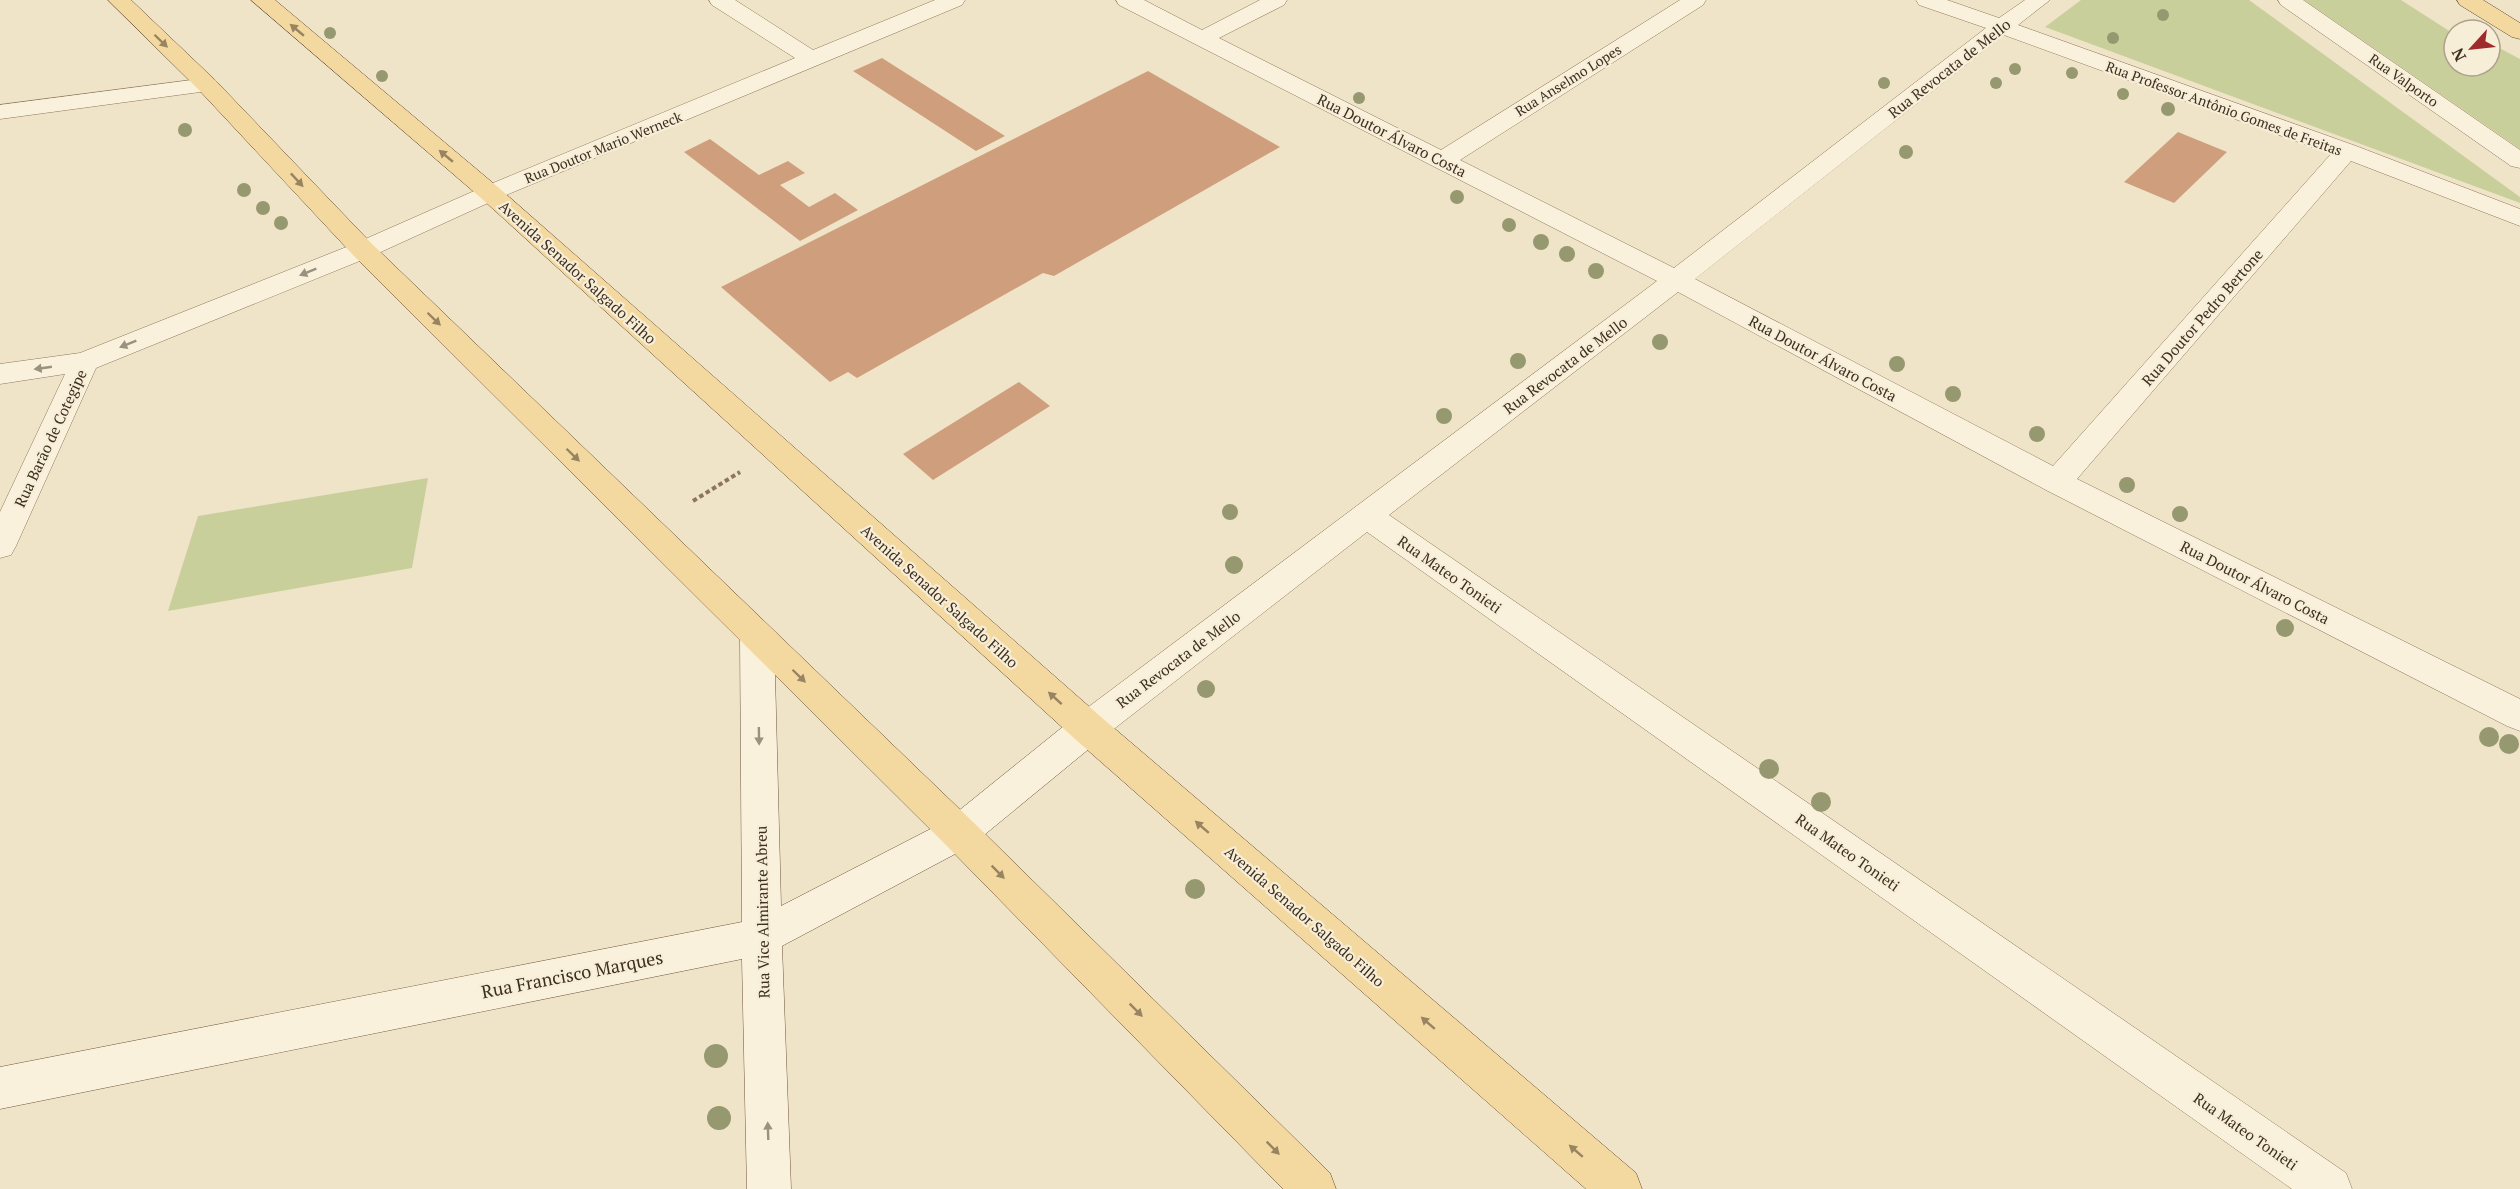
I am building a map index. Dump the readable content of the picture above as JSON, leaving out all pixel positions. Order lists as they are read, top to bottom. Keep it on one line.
{"streets":{"main road":["Avenida Senador Salgado Filho"],"street":["Rua Revocata de Mello","Rua Anselmo Lopes","Rua Valporto","Rua Professor Antônio Gomes de Freitas","Rua Doutor Álvaro Costa","Rua Doutor Mario Werneck","Rua Doutor Pedro Bertone","Rua Barão de Cotegipe","Rua Mateo Tonieti","Rua Vice Almirante Abreu","Rua Francisco Marques"]},"crossings":[["Rua Revocata de Mello","Rua Professor Antônio Gomes de Freitas"],["Rua Revocata de Mello","Rua Doutor Álvaro Costa"],["Rua Revocata de Mello","Avenida Senador Salgado Filho"],["Rua Revocata de Mello","Rua Mateo Tonieti"],["Rua Revocata de Mello","Rua Francisco Marques"],["Rua Anselmo Lopes","Rua Doutor Álvaro Costa"],["Rua Professor Antônio Gomes de Freitas","Rua Doutor Pedro Bertone"],["Rua Doutor Álvaro Costa","Rua Doutor Pedro Bertone"],["Rua Doutor Mario Werneck","Avenida Senador Salgado Filho"],["Rua Doutor Mario Werneck","Rua Barão de Cotegipe"],["Avenida Senador Salgado Filho","Rua Francisco Marques"],["Rua Vice Almirante Abreu","Rua Francisco Marques"]],"north":"bottom left"}
